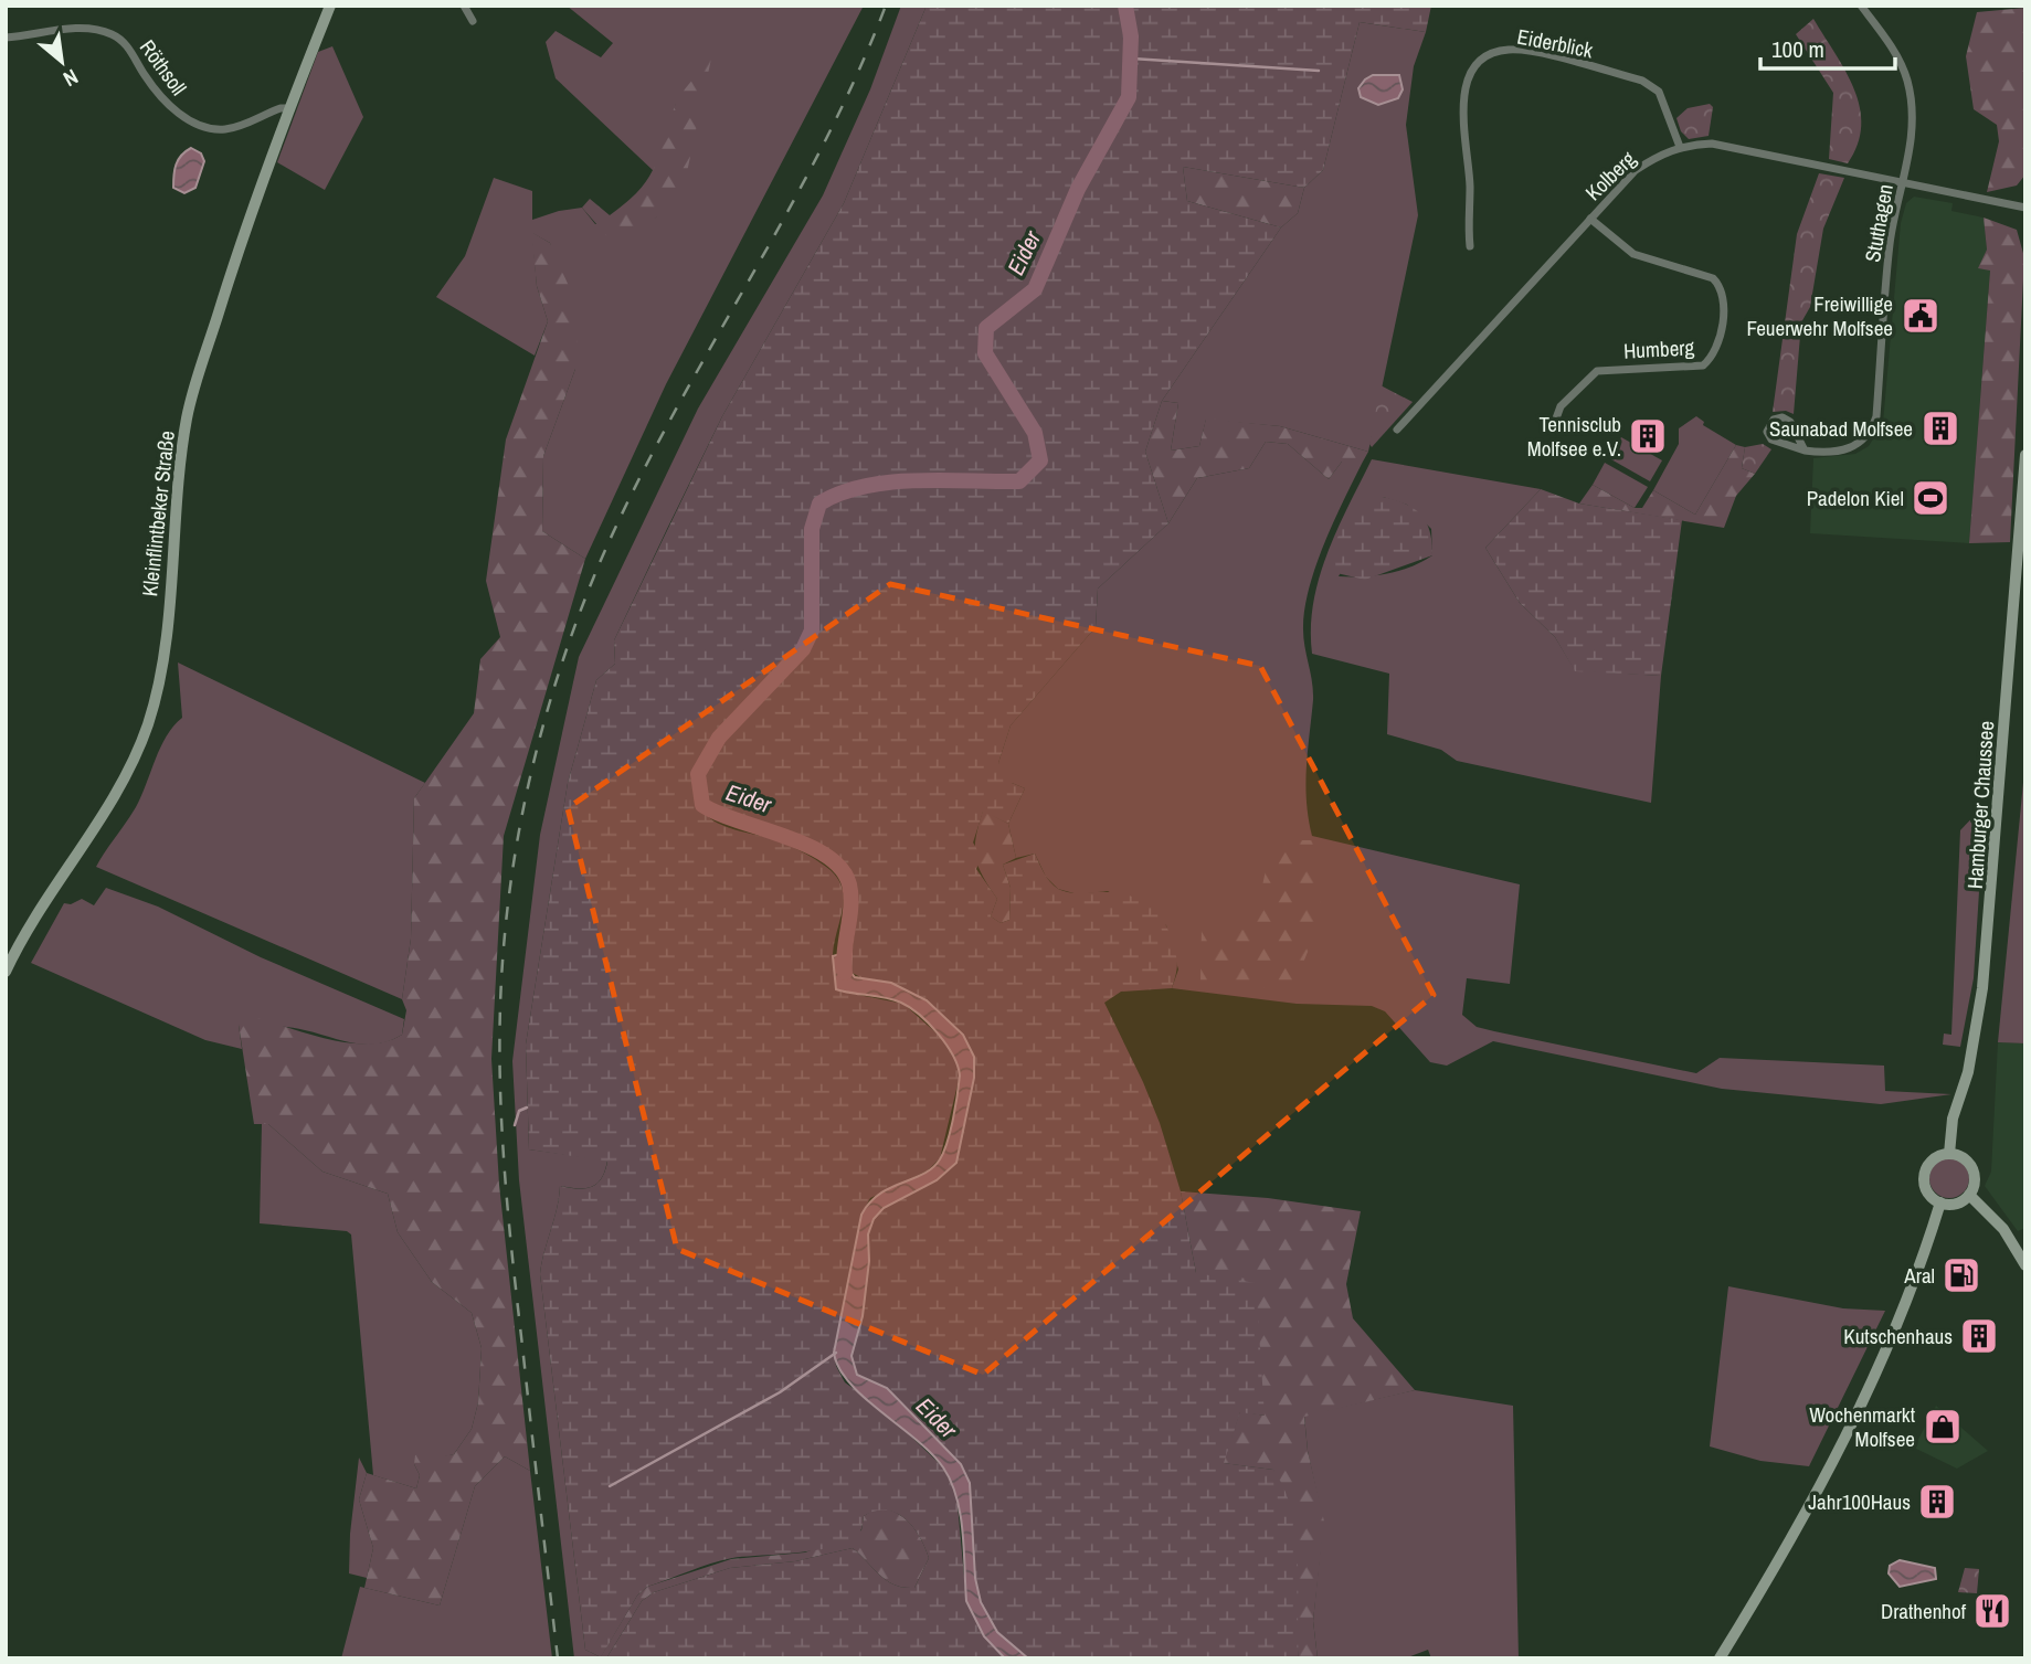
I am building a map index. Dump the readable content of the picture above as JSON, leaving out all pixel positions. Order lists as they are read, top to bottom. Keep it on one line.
{"streets":{"main road":["Kleinflintbeker Straße","Hamburger Chaussee"],"street":["Eiderblick","Röthsoll","Kolberg","Stuthagen","Humberg"]},"crossings":[["Eiderblick","Kolberg"],["Röthsoll","Kleinflintbeker Straße"],["Kolberg","Stuthagen"],["Kolberg","Humberg"]],"water":["Eider"],"places":{"public building":["Freiwillige Feuerwehr Molfsee"],"building":["Saunabad Molfsee","Tennisclub Molfsee e.V.","Kutschenhaus","Jahr100Haus"],"sports":["Padelon Kiel"],"fuel station":["Aral"],"shop":["Wochenmarkt Molfsee"],"restaurant":["Drathenhof"]},"scale_bar":"100 m","north":"bottom right"}
